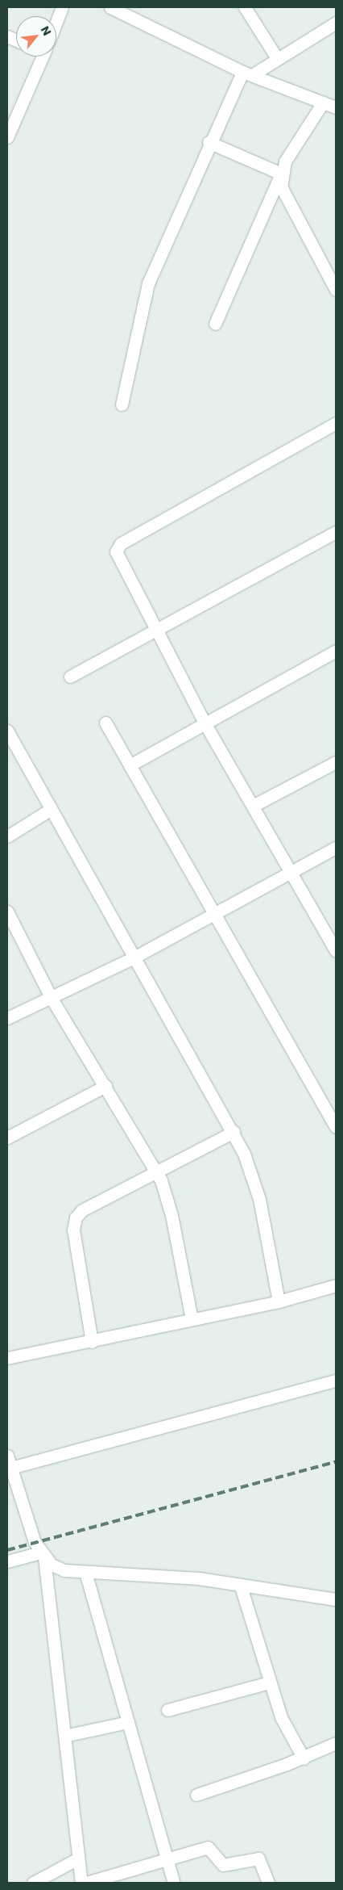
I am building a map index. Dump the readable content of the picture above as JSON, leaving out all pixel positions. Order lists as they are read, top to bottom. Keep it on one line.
{"north":"top right"}
